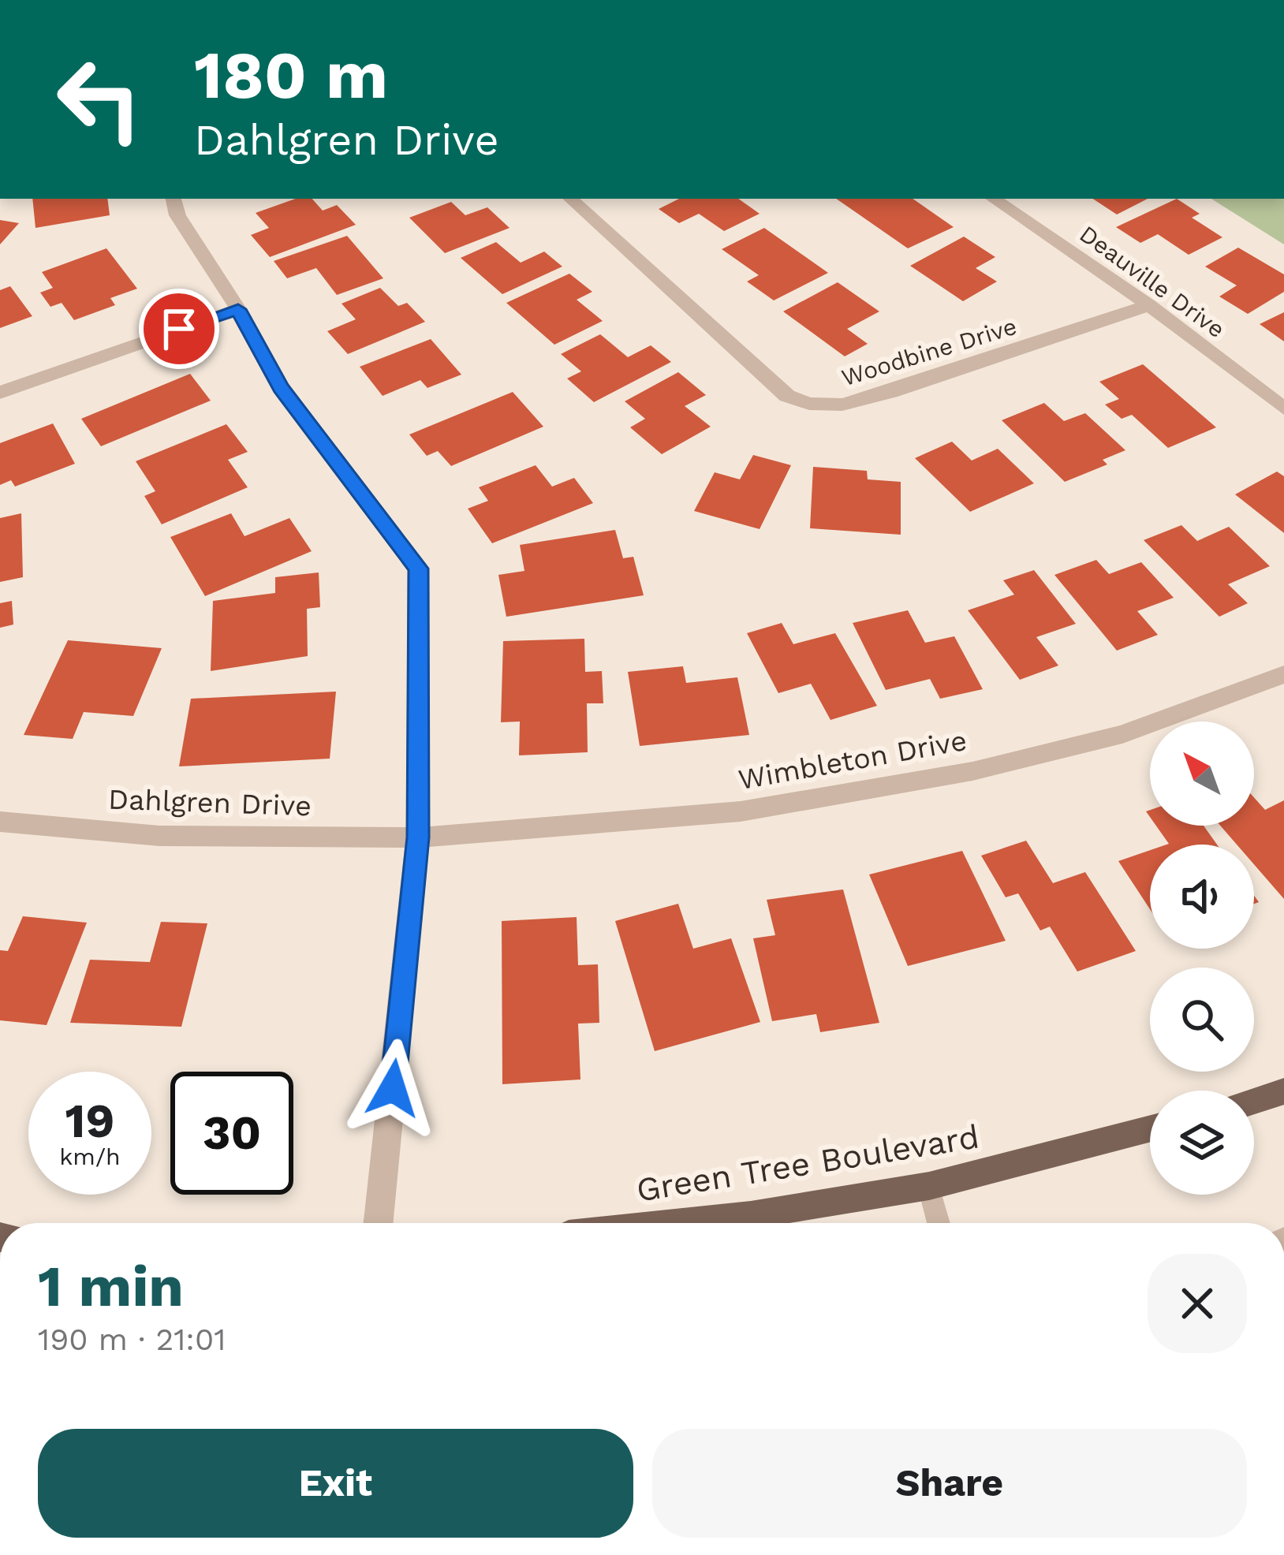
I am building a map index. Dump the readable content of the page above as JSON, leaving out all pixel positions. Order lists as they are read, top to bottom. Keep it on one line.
{"streets":{"main road":["Green Tree Boulevard"],"street":["Deauville Drive","Woodbine Drive","Wimbleton Drive","Dahlgren Drive"]},"crossings":[["Deauville Drive","Woodbine Drive"],["Wimbleton Drive","Dahlgren Drive"]],"north":"top left","page":{"turn":["180 m","Dahlgren Drive"],"speed":"19 km/h","limit":"30","heading":["1 min","190 m · 21:01"],"buttons":["Exit","Share"]}}
